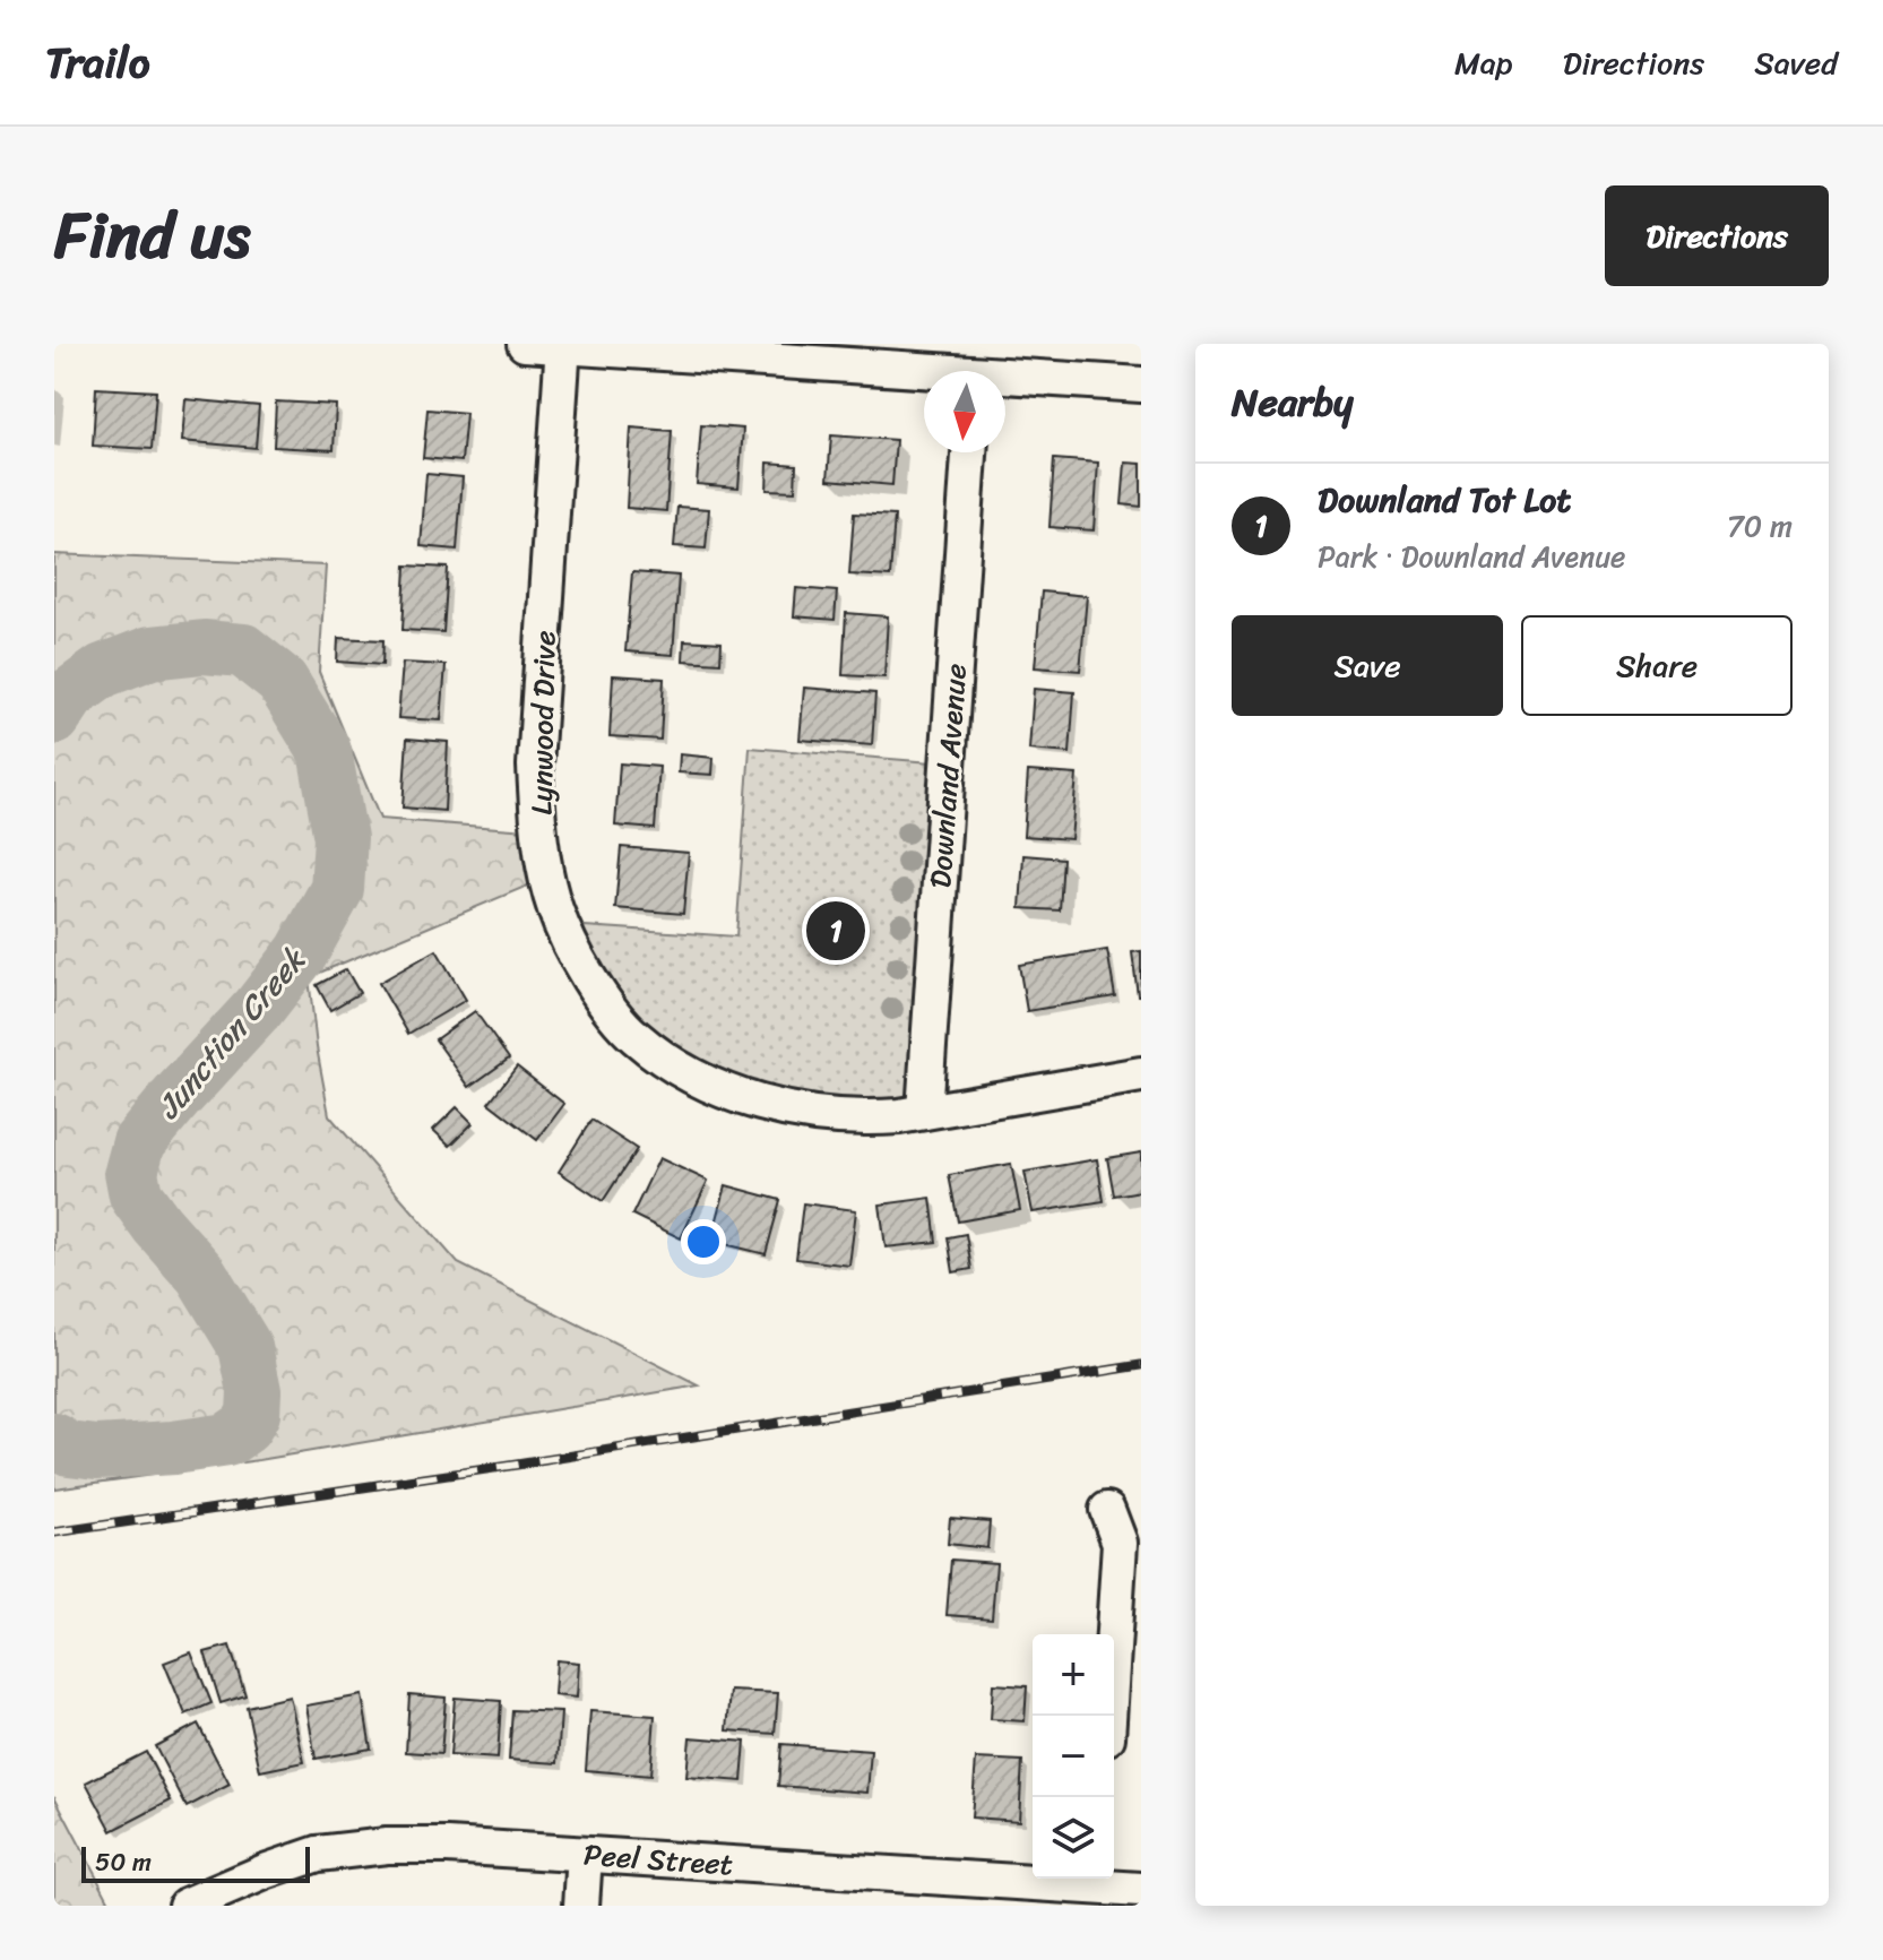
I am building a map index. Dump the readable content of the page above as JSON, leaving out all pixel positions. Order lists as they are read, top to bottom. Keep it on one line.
{"streets":{"street":["Lynwood Drive","Downland Avenue","Peel Street"]},"crossings":[["Lynwood Drive","Downland Avenue"]],"water":["Junction Creek"],"scale_bar":"50 m","north":"bottom","page":{"header":"Trailo","nav":["Map","Directions","Saved"],"title":"Find us","buttons":["Directions",["Save","Share"]],"heading":"Nearby","list":[{"mark":"1","name":"Downland Tot Lot","note":"Park · Downland Avenue","value":"70 m"}],"pins":"1","map_buttons":["+","−"],"scale":"50 m"}}
